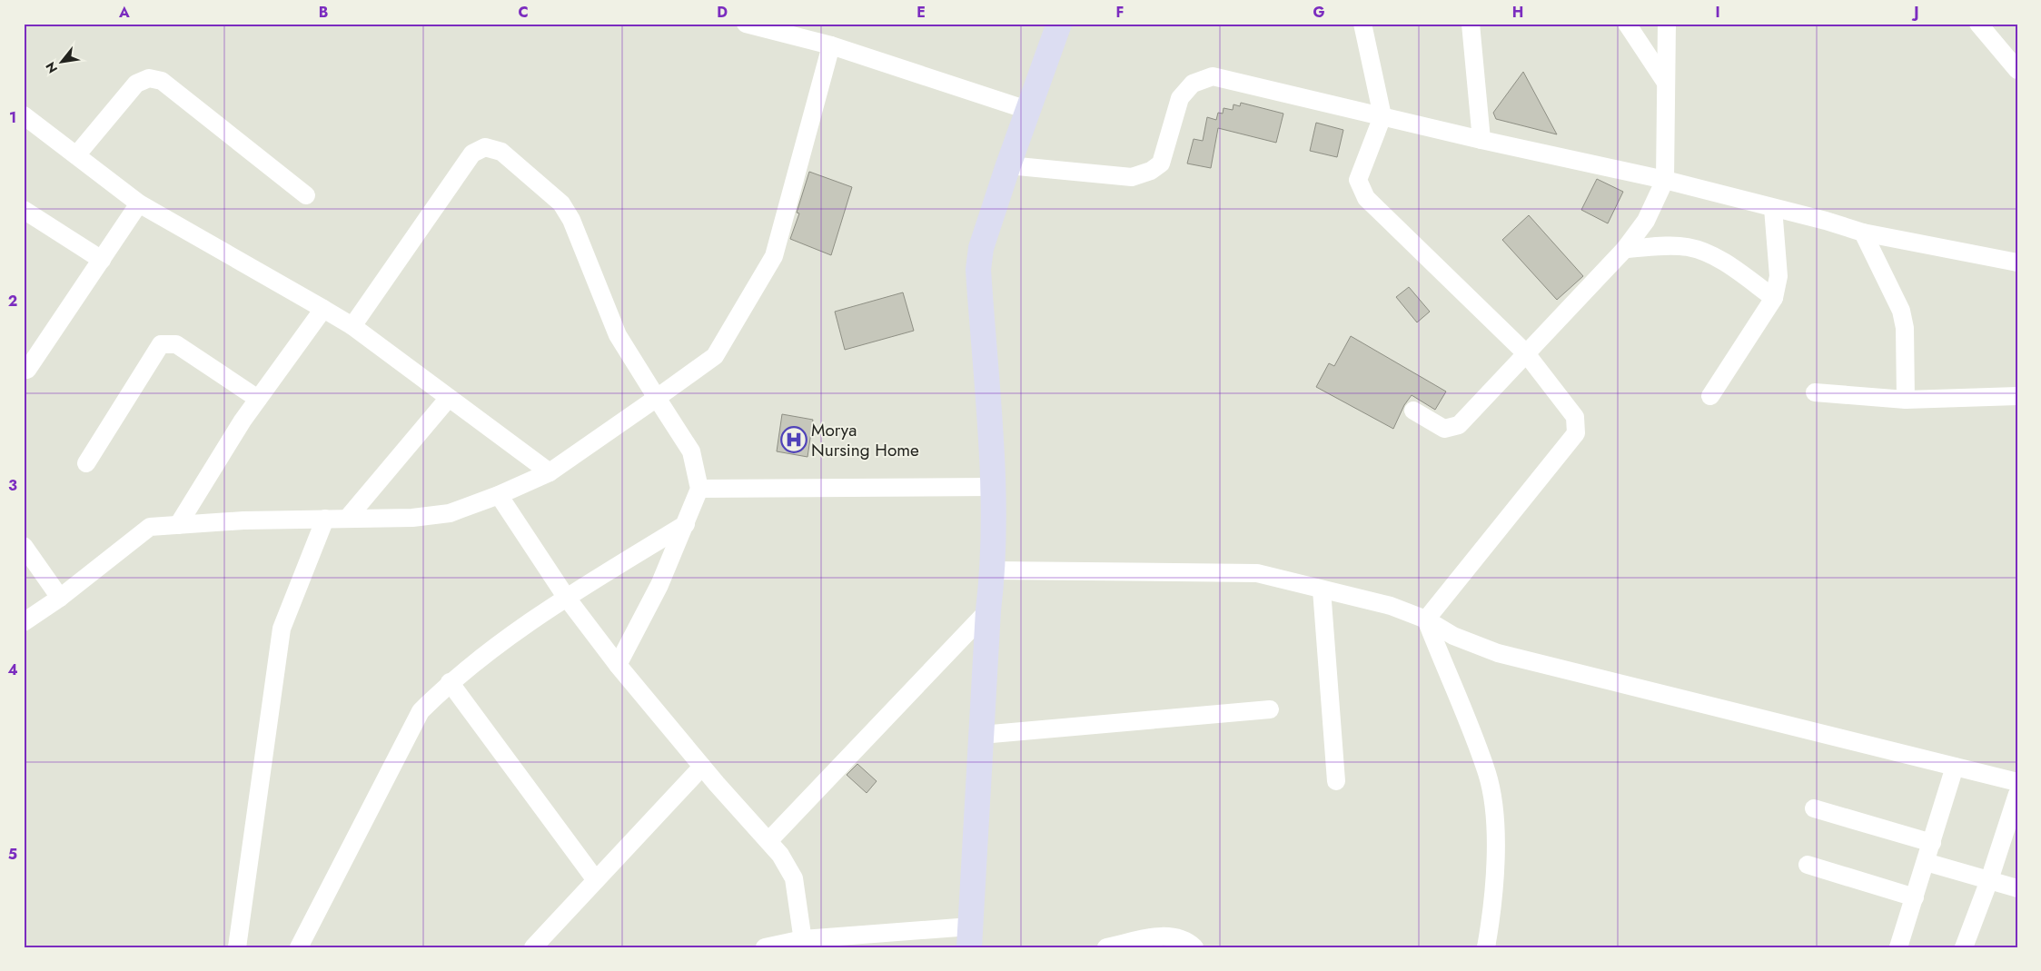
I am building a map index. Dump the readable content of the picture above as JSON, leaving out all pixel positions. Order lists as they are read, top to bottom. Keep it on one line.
{"places":{"hospital":["Morya Nursing Home"]},"north":"bottom left","grid":{"columns":["A","B","C","D","E","F","G","H","I","J"],"rows":["1","2","3","4","5"]}}
